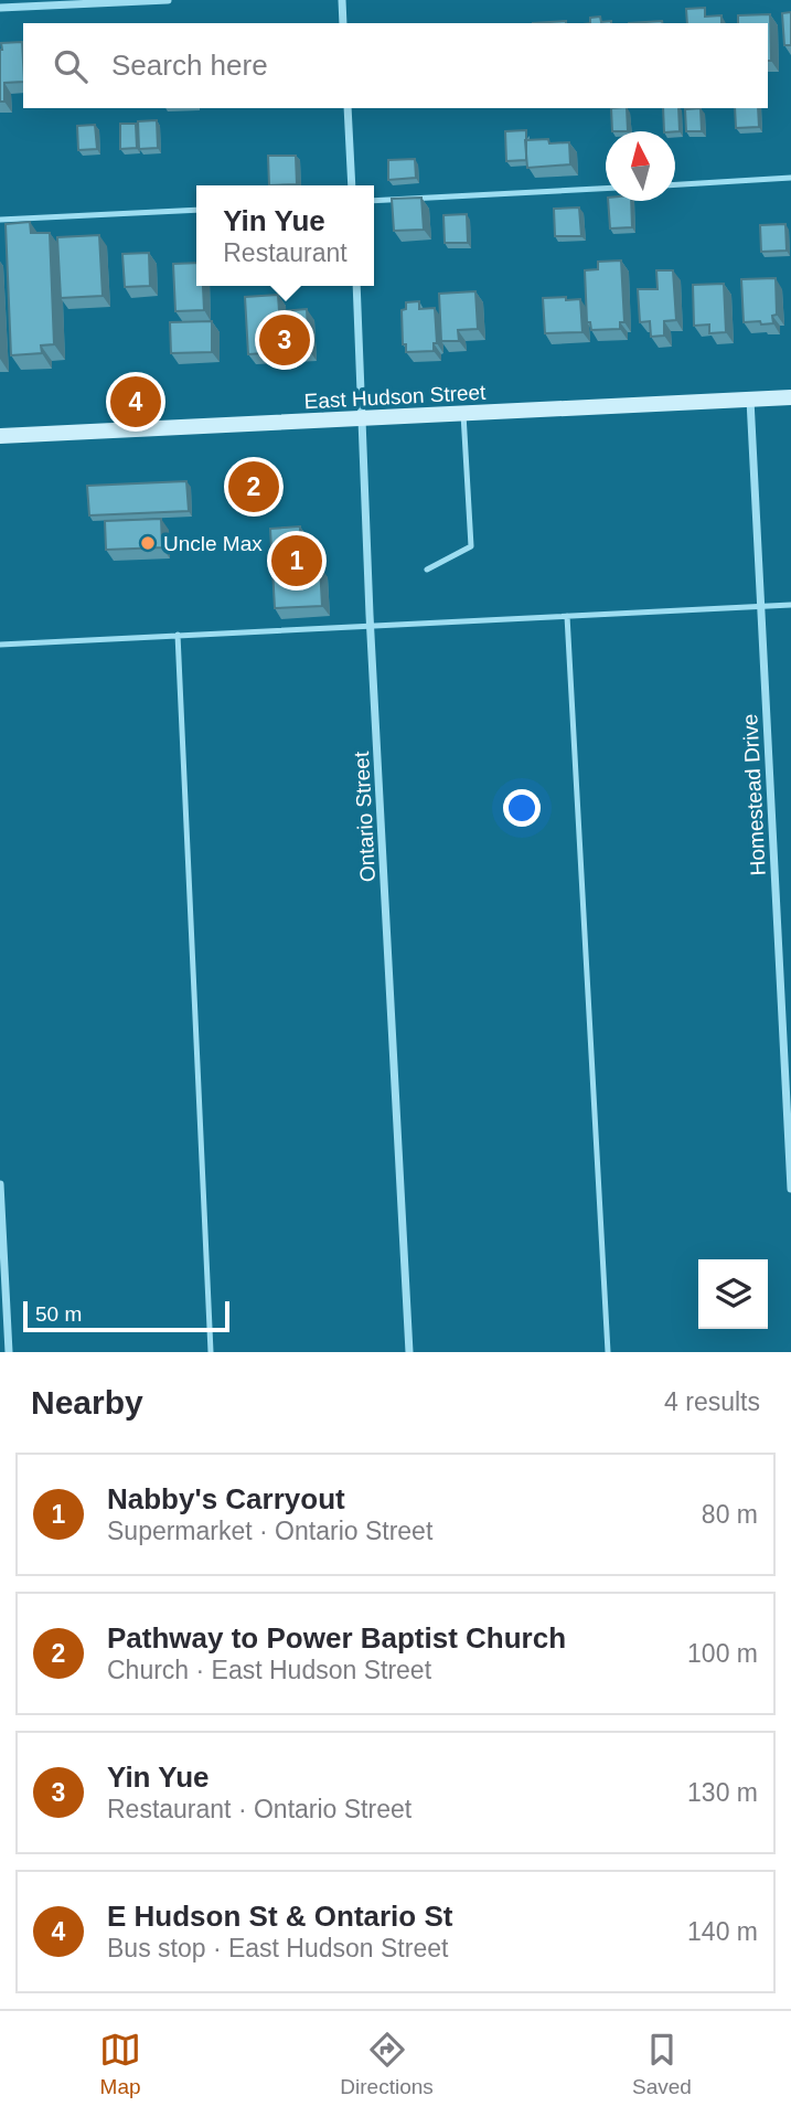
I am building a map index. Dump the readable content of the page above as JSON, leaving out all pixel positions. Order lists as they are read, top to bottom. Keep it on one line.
{"streets":{"main road":["East Hudson Street"],"street":["Homestead Drive","Ontario Street"]},"crossings":[["East Hudson Street","Homestead Drive"],["East Hudson Street","Ontario Street"]],"places":["Uncle Max"],"scale_bar":"50 m","north":"top","page":{"search":"Search here","popup":["Yin Yue","Restaurant"],"pins":["3","4","2","1"],"scale":"50 m","heading":["Nearby","4 results"],"list":[{"mark":"1","name":"Nabby's Carryout","note":"Supermarket · Ontario Street","value":"80 m"},{"mark":"2","name":"Pathway to Power Baptist Church","note":"Church · East Hudson Street","value":"100 m"},{"mark":"3","name":"Yin Yue","note":"Restaurant · Ontario Street","value":"130 m"},{"mark":"4","name":"E Hudson St & Ontario St","note":"Bus stop · East Hudson Street","value":"140 m"}],"nav":["Map","Directions","Saved"]}}
